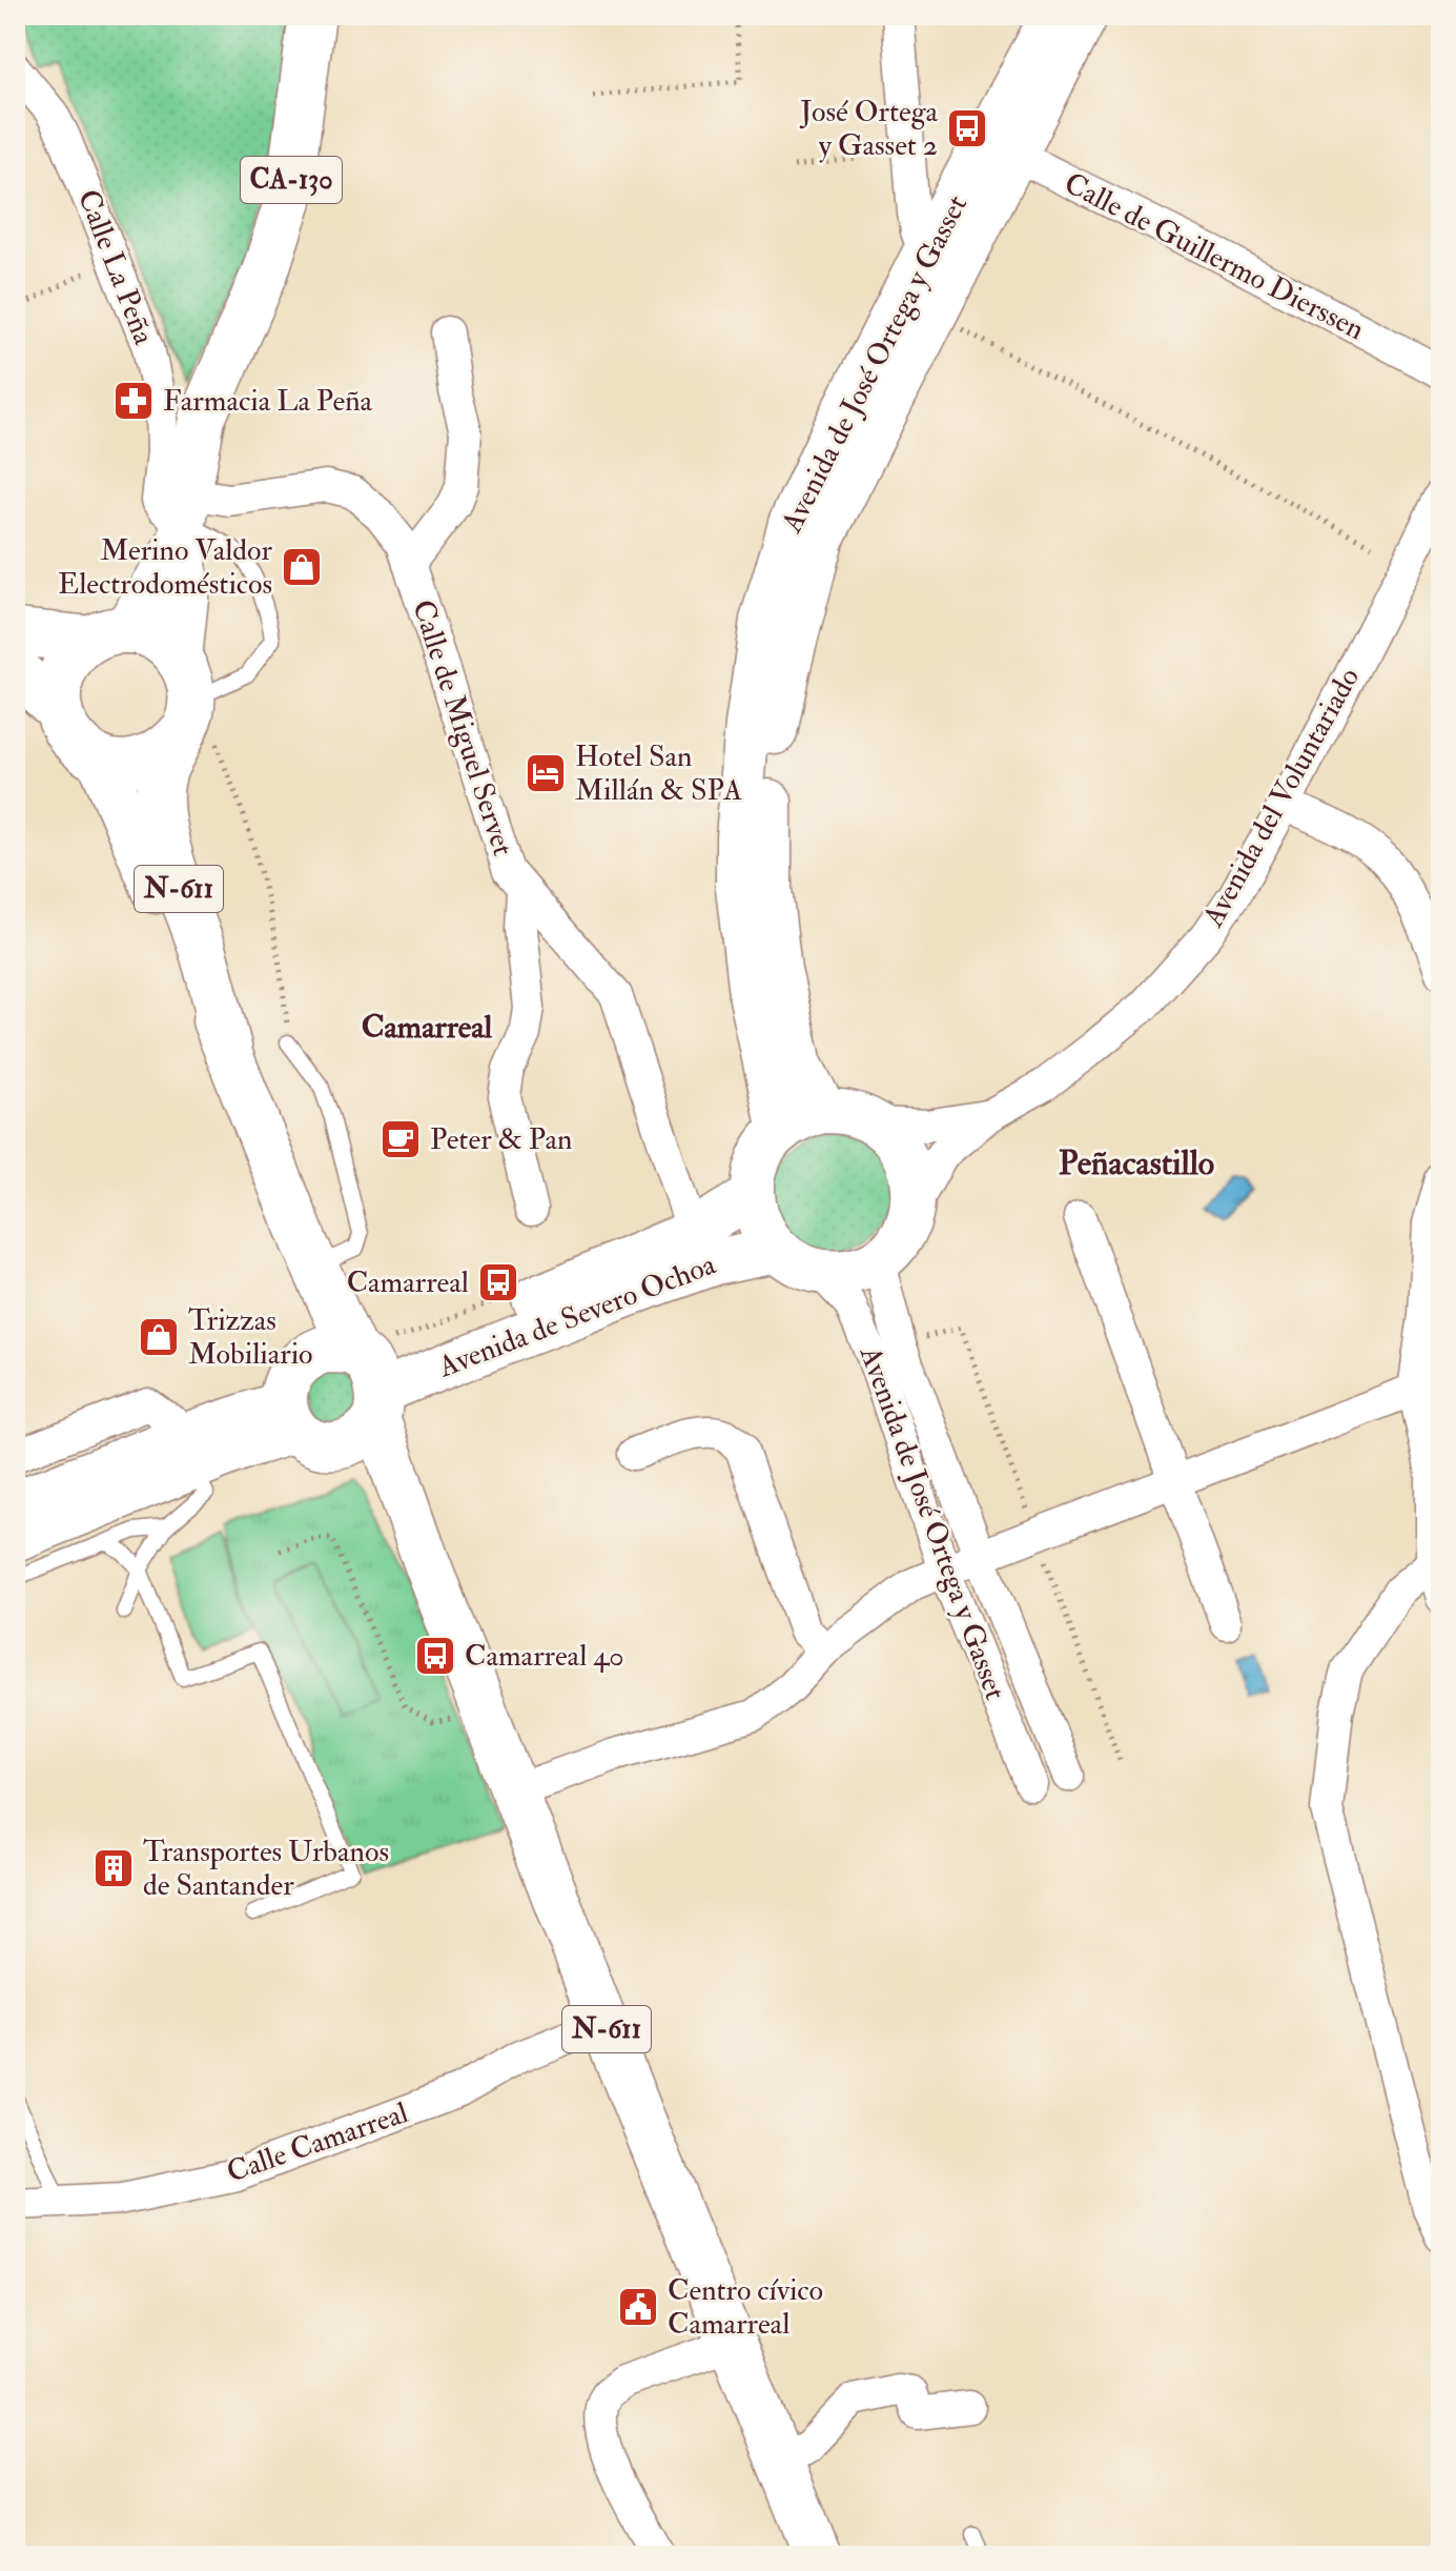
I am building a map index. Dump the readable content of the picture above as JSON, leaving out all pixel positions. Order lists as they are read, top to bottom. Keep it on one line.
{"streets":{"main road":["CA-130","Avenida de José Ortega y Gasset","N-611","Avenida de Severo Ochoa"],"street":["Calle de Guillermo Dierssen","Calle La Peña","Calle de Miguel Servet","Avenida del Voluntariado","Calle Camarreal"]},"crossings":[["CA-130","Calle La Peña"],["CA-130","Calle de Miguel Servet"],["CA-130","N-611"],["Calle de Guillermo Dierssen","Avenida de José Ortega y Gasset"],["Calle La Peña","Calle de Miguel Servet"],["Avenida de José Ortega y Gasset","Avenida del Voluntariado"],["Avenida de José Ortega y Gasset","Avenida de Severo Ochoa"],["Calle de Miguel Servet","Avenida de Severo Ochoa"],["Avenida del Voluntariado","Avenida de Severo Ochoa"],["N-611","Avenida de Severo Ochoa"],["N-611","Calle Camarreal"]],"districts":["Camarreal","Peñacastillo"],"places":{"bus stop":["José Ortega y Gasset 2","Camarreal","Camarreal 40"],"pharmacy":["Farmacia La Peña"],"shop":["Merino Valdor Electrodomésticos","Trizzas Mobiliario"],"hotel":["Hotel San Millán & SPA"],"cafe":["Peter & Pan"],"building":["Transportes Urbanos de Santander"],"public building":["Centro cívico Camarreal"]}}
